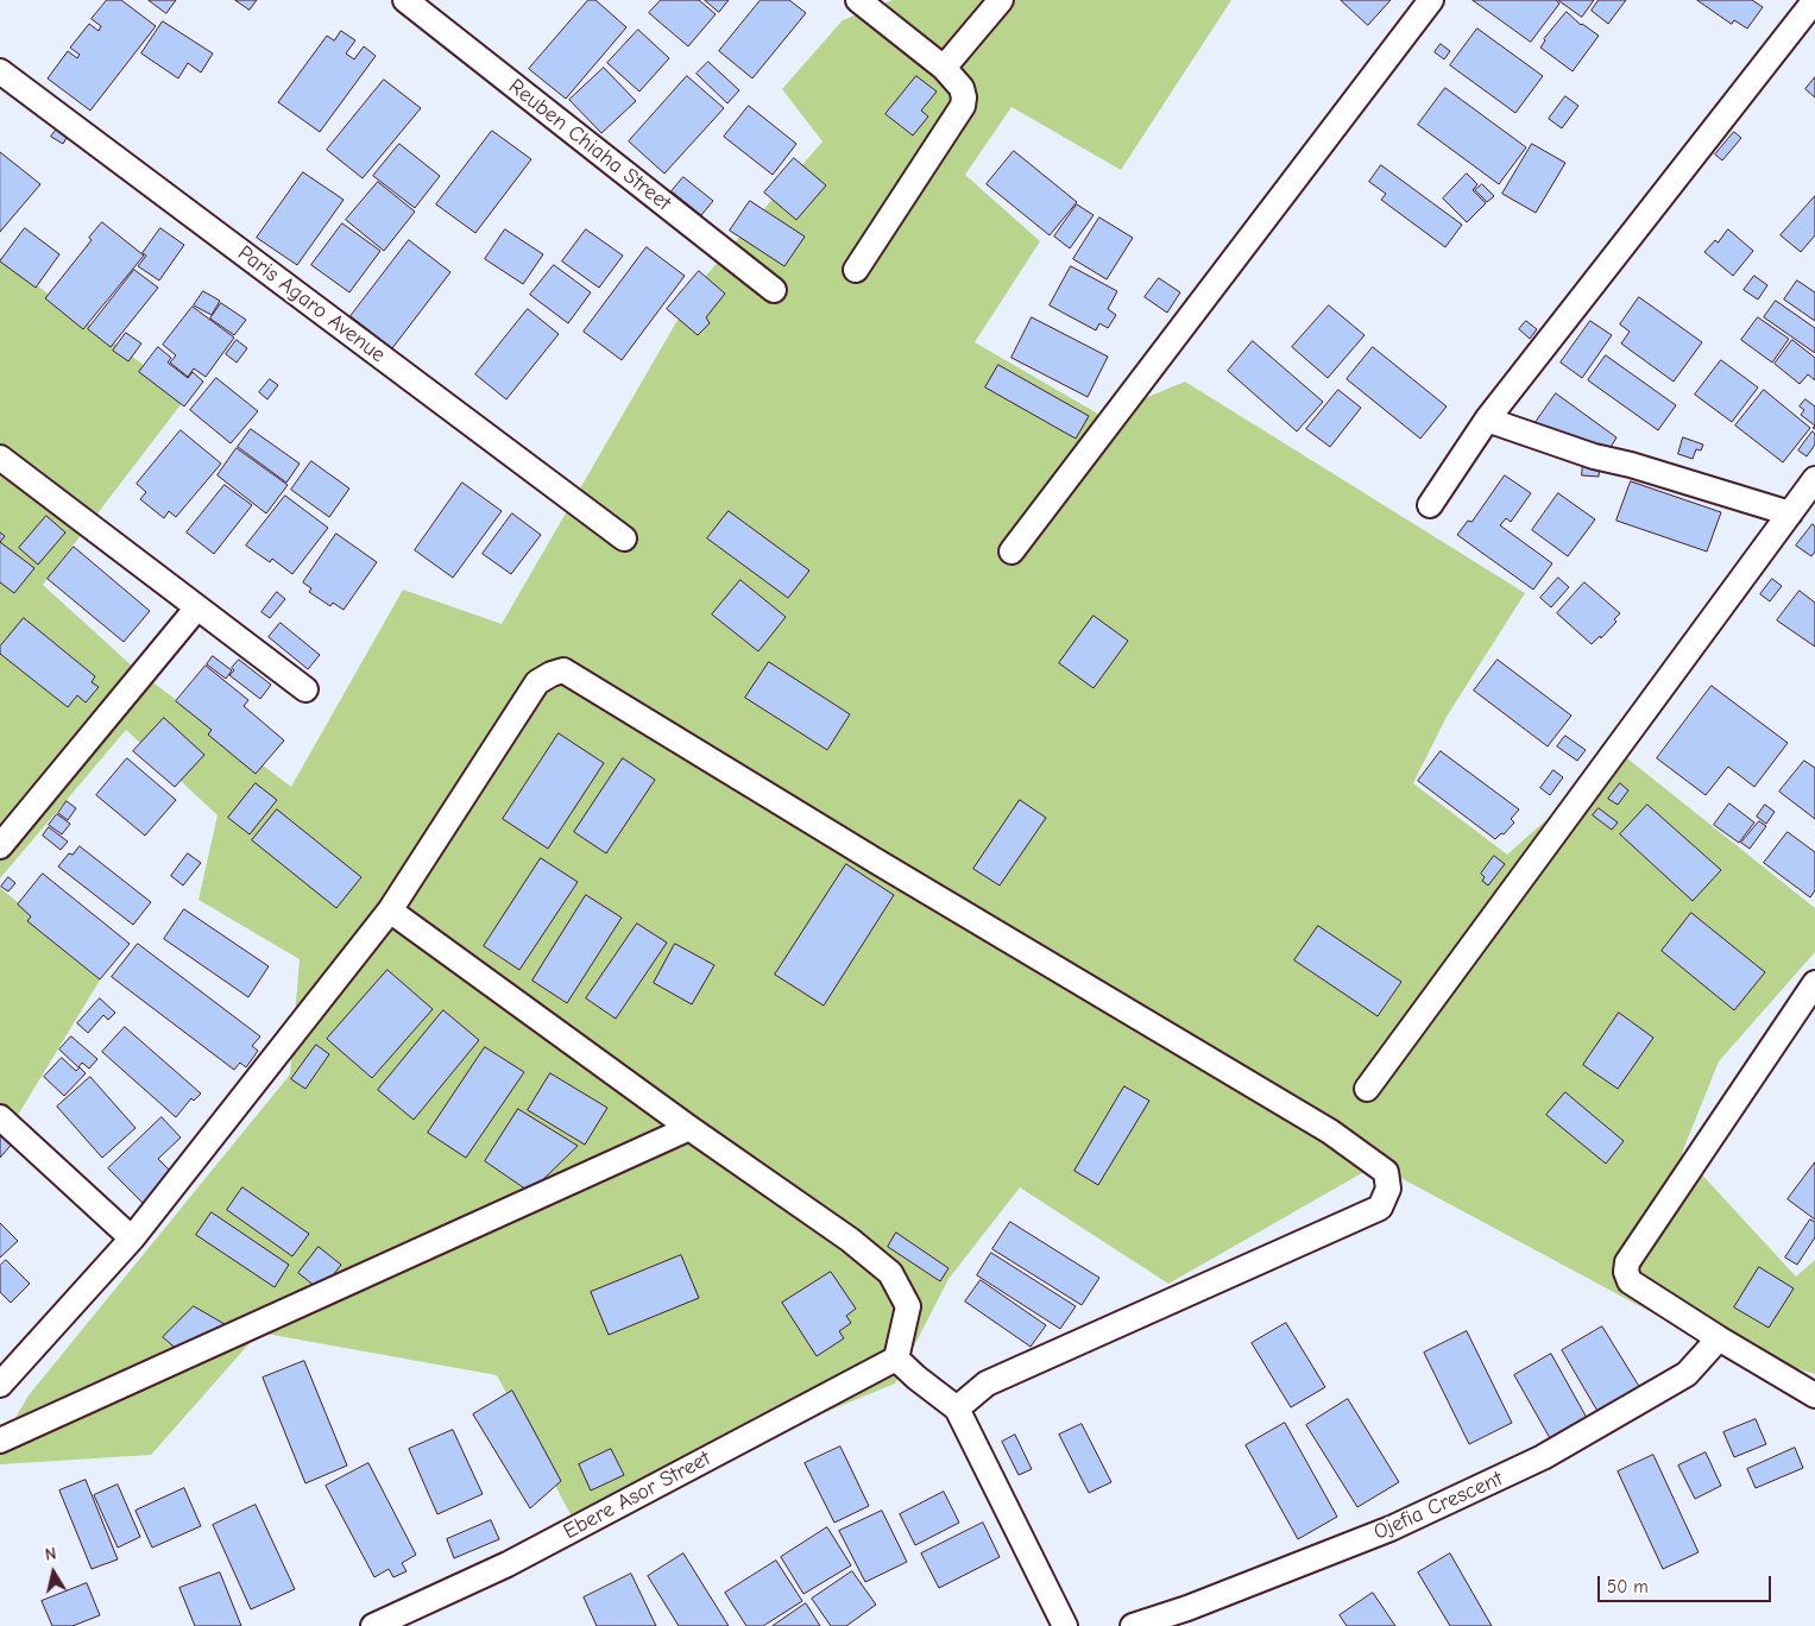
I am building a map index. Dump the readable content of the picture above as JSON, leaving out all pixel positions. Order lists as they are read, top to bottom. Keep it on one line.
{"streets":{"street":["Reuben Chiaha Street","Paris Agaro Avenue","Ebere Asor Street","Ojefia Crescent"]},"scale_bar":"50 m","north":"top"}
